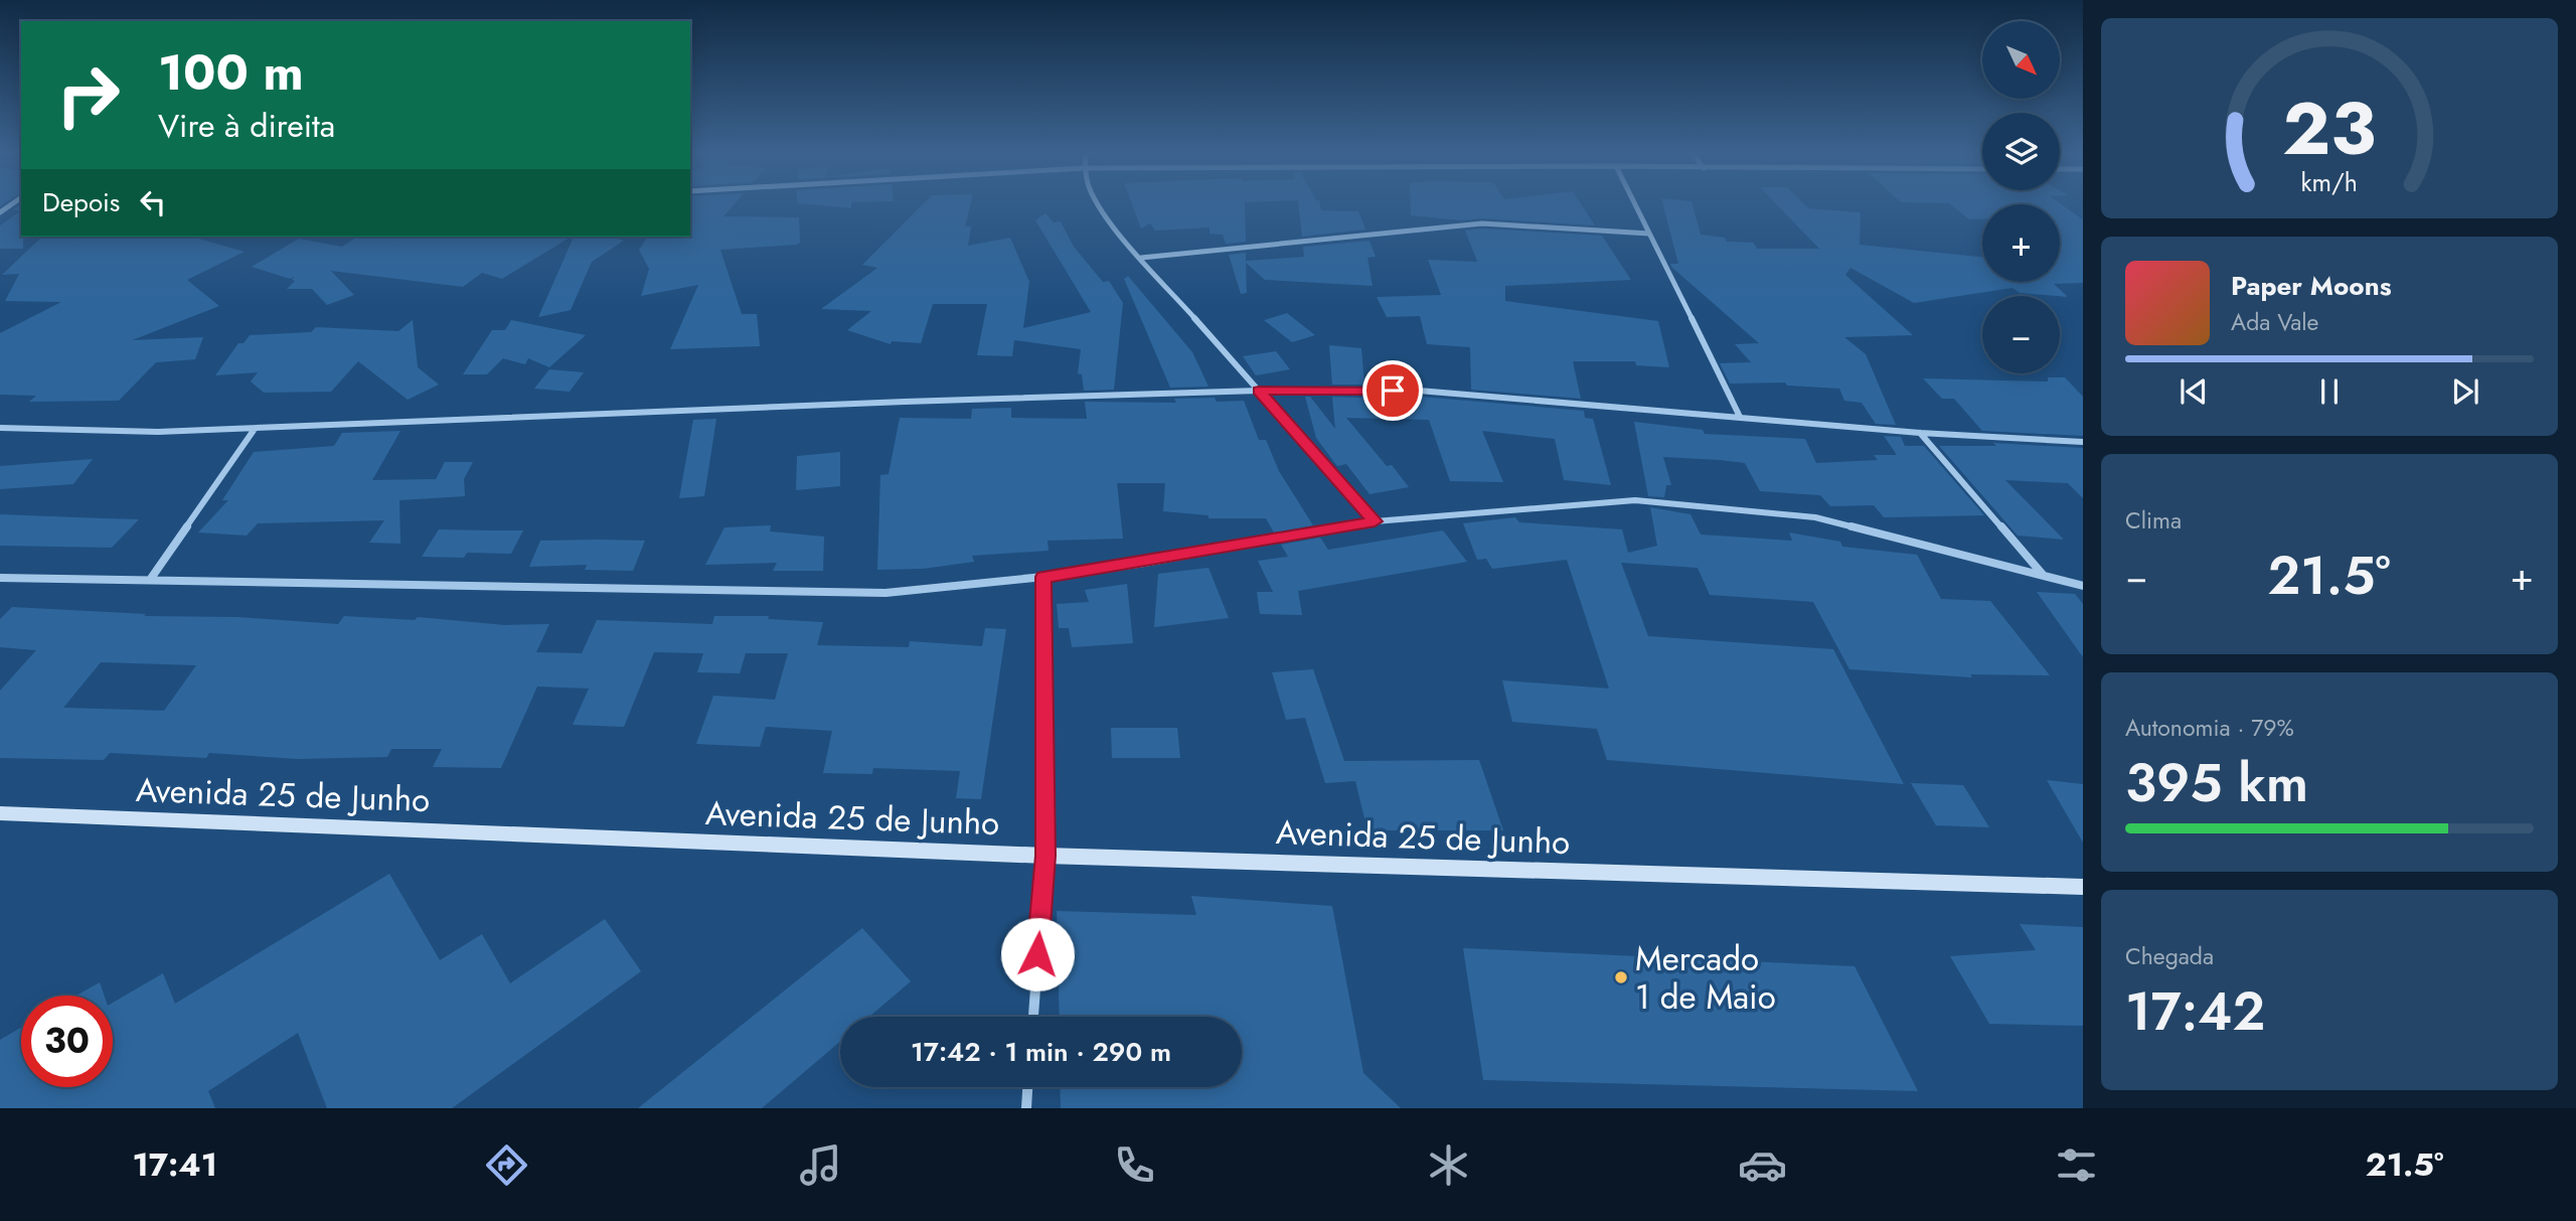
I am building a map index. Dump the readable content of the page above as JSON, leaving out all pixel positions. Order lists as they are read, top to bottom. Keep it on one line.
{"streets":{"street":["Avenida 25 de Junho"]},"places":["Mercado 1 de Maio"],"north":"bottom right","page":{"map_buttons":["+","−"],"turn":["100 m","Vire à direita"],"then":"Depois","song":["Paper Moons","Ada Vale"],"tile":["Clima",["Autonomia · 79%","395 km"],["Chegada","17:42"]],"heat":["−","21.5°","+"],"limit":"30","trip":"17:42 · 1 min · 290 m","tabs":["17:41","21.5°"],"gauge":["23","km/h"]}}
